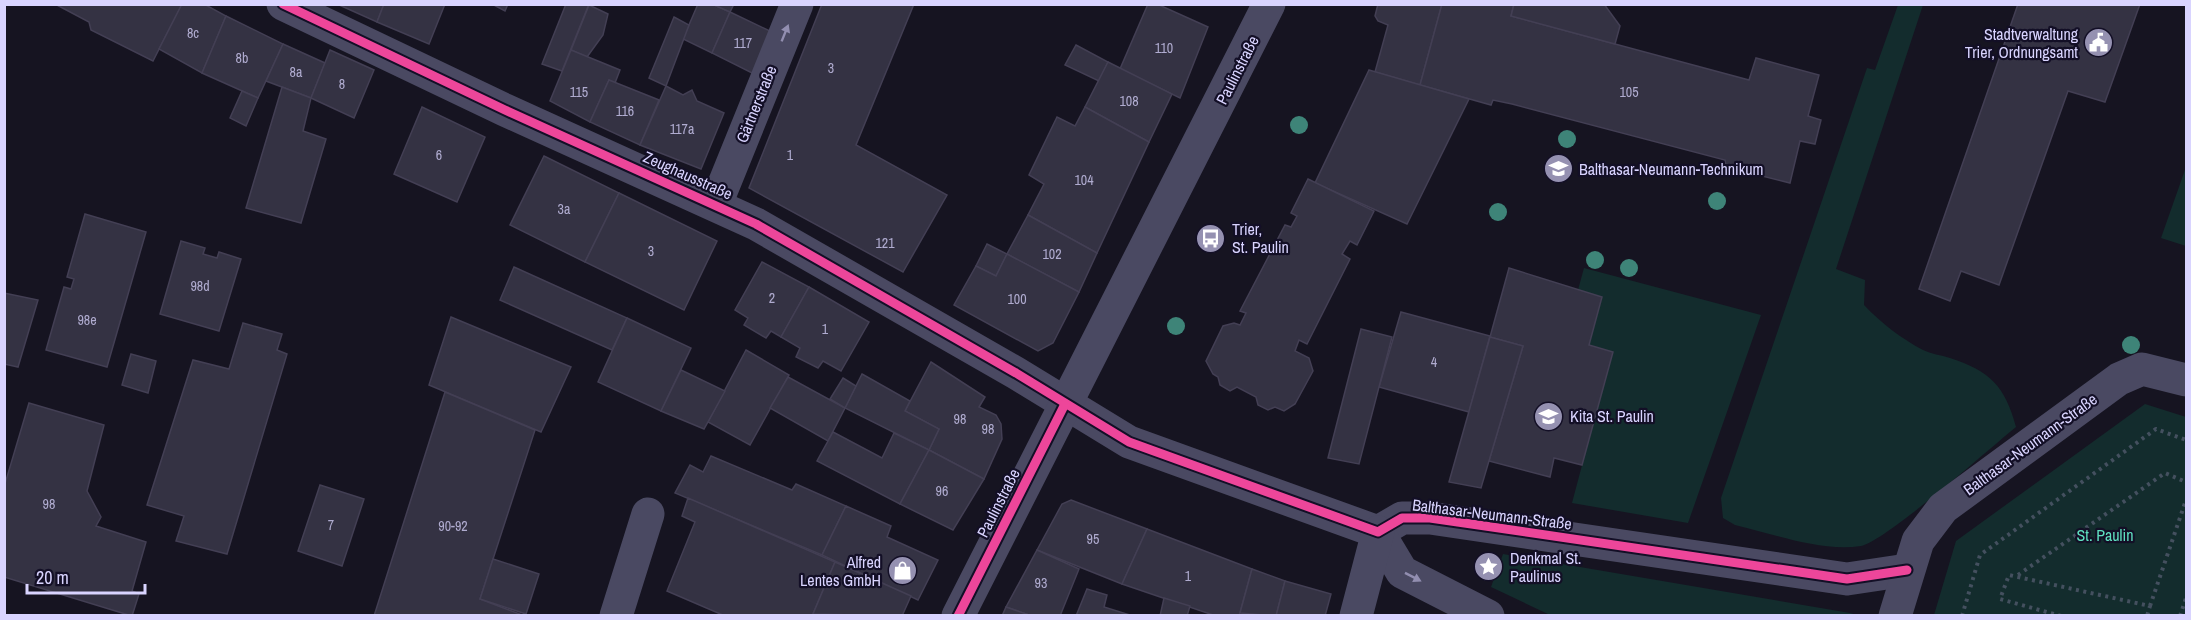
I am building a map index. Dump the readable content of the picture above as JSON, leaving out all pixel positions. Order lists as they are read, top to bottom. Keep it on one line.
{"streets":{"street":["Paulinstraße","Gärtnerstraße","Zeughausstraße","Balthasar-Neumann-Straße"]},"crossings":[["Paulinstraße","Zeughausstraße"],["Gärtnerstraße","Zeughausstraße"]],"one_way":["Gärtnerstraße"],"parks":["St. Paulin"],"places":{"public building":["Stadtverwaltung Trier, Ordnungsamt"],"school or university":["Balthasar-Neumann-Technikum","Kita St. Paulin"],"bus stop":["Trier, St. Paulin"],"place":["Denkmal St. Paulinus"],"shop":["Alfred Lentes GmbH"]},"house_numbers":["8c","117","110","8b","3","8a","8","115","105","108","116","117a","6","1","104","3a","121","3","102","98d","2","100","98e","1","4","98","98","96","98","7","90-92","95","1","93"],"scale_bar":"20 m"}
